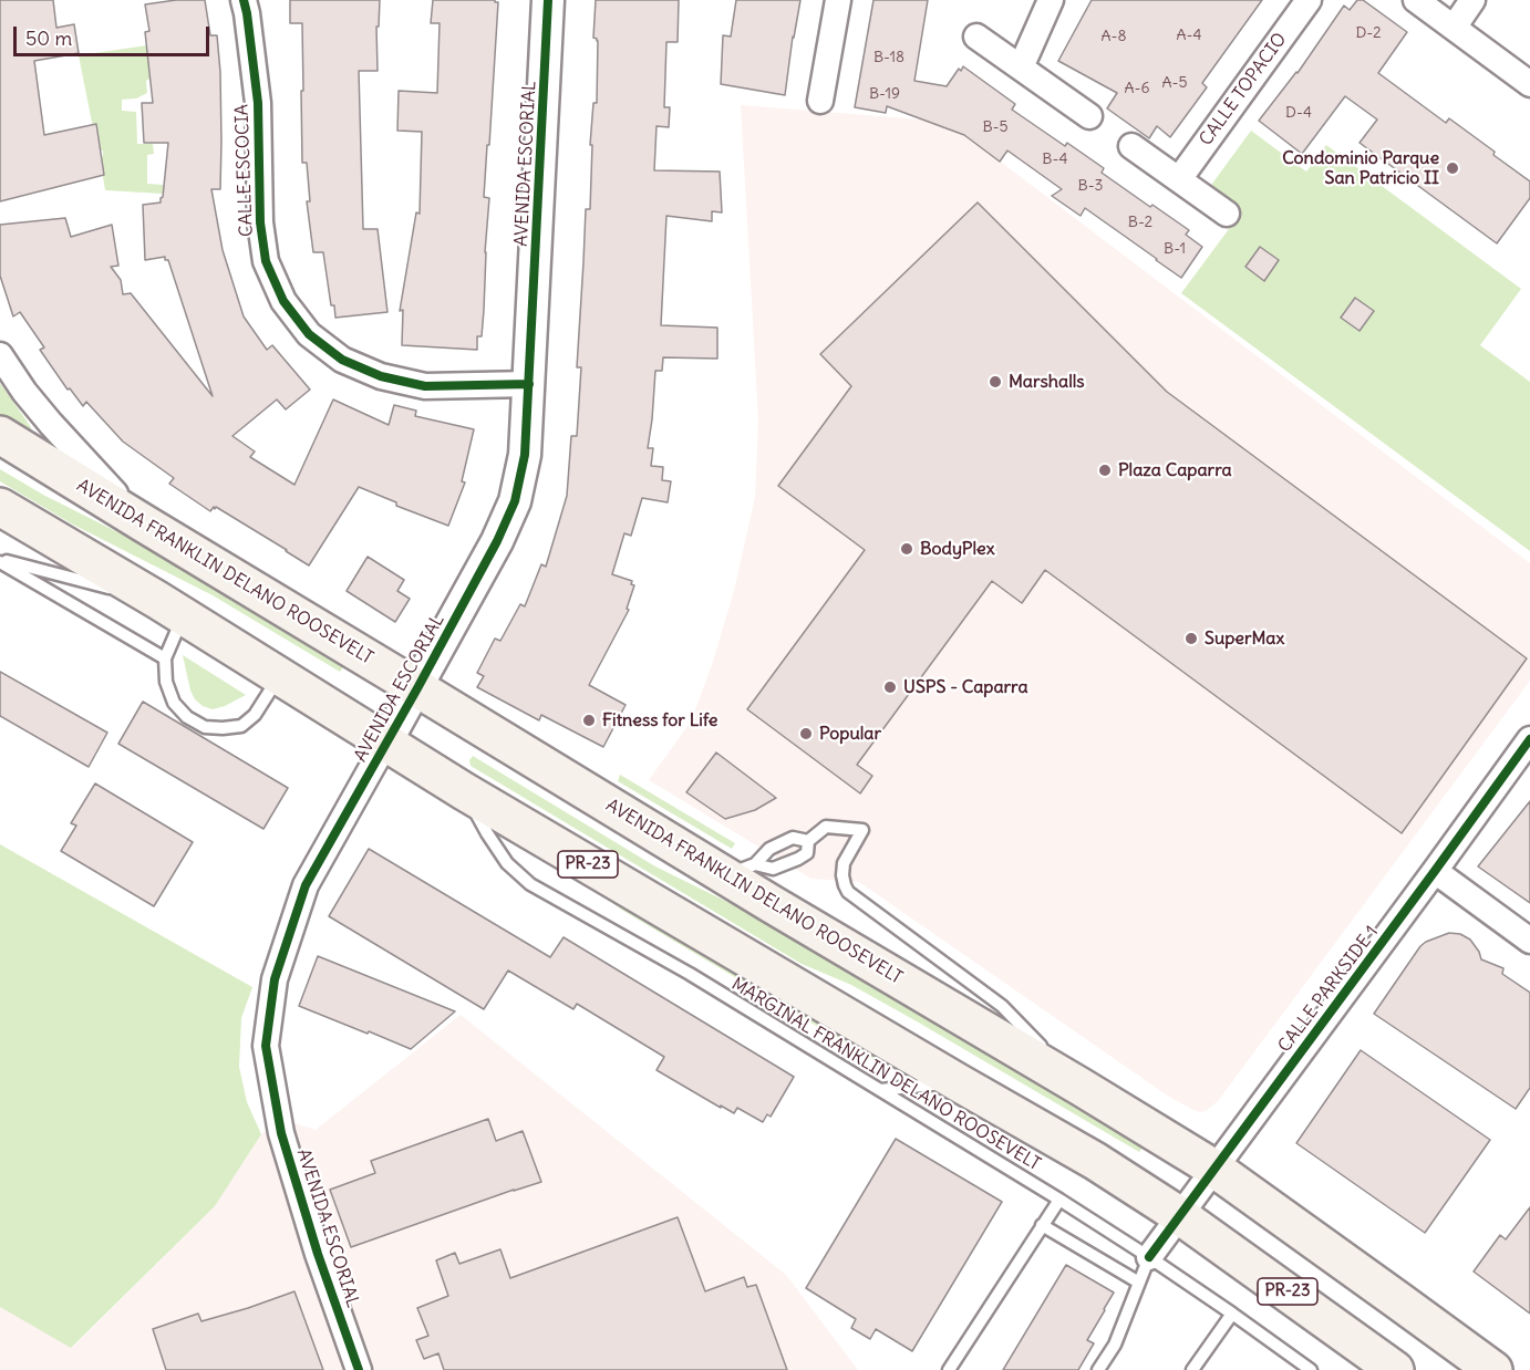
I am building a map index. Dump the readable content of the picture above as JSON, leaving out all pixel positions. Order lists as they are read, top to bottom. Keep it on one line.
{"streets":{"main road":["AVENIDA FRANKLIN DELANO ROOSEVELT","PR-23"],"street":["CALLE TOPACIO","AVENIDA ESCORIAL","CALLE ESCOCIA","CALLE PARKSIDE 1"],"lane":["MARGINAL FRANKLIN DELANO ROOSEVELT"]},"crossings":[["AVENIDA ESCORIAL","CALLE ESCOCIA"],["AVENIDA ESCORIAL","AVENIDA FRANKLIN DELANO ROOSEVELT"],["AVENIDA ESCORIAL","PR-23"],["AVENIDA FRANKLIN DELANO ROOSEVELT","CALLE PARKSIDE 1"],["PR-23","CALLE PARKSIDE 1"],["PR-23","MARGINAL FRANKLIN DELANO ROOSEVELT"],["CALLE PARKSIDE 1","MARGINAL FRANKLIN DELANO ROOSEVELT"]],"places":["Condominio Parque San Patricio II","Marshalls","Plaza Caparra","BodyPlex","SuperMax","USPS - Caparra","Fitness for Life","Popular"],"house_numbers":["D-2","A-4","A-8","B-18","A-5","A-6","B-19","D-4","B-5","B-4","B-3","B-2","B-1"],"scale_bar":"50 m"}
